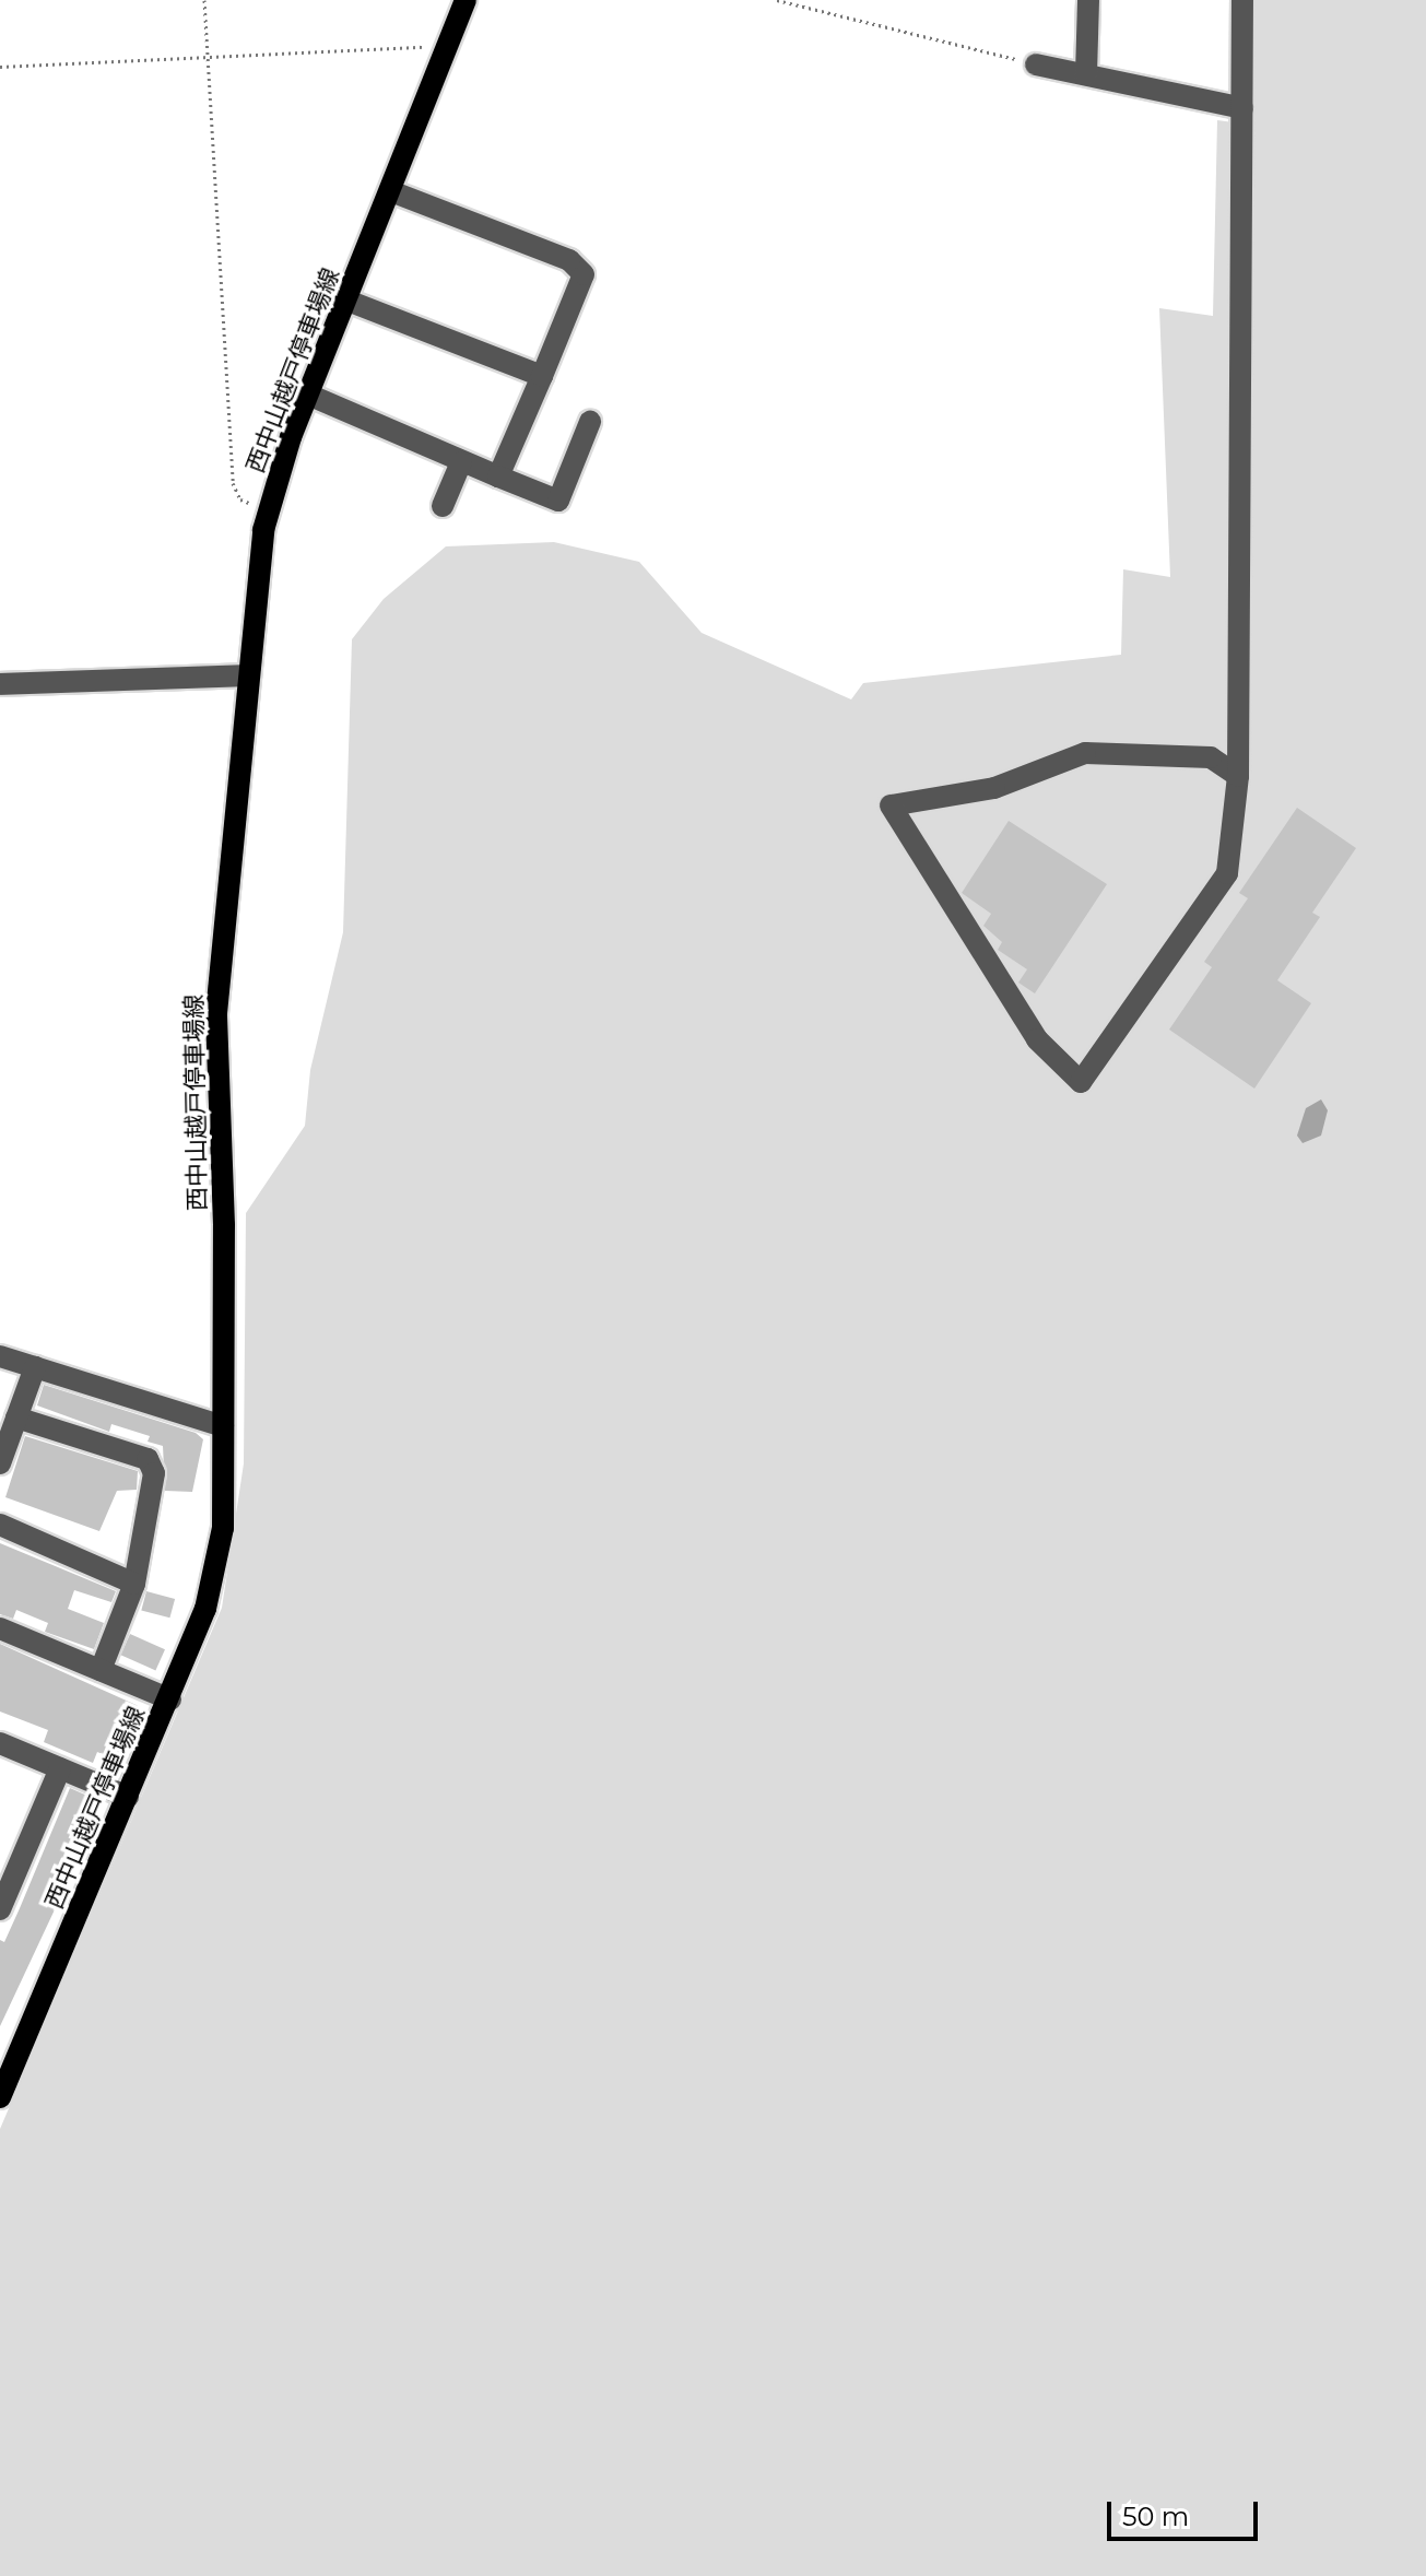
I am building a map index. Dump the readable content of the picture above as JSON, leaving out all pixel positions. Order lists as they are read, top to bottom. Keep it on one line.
{"streets":{"main road":["西中山越戸停車場線"]},"scale_bar":"50 m"}
